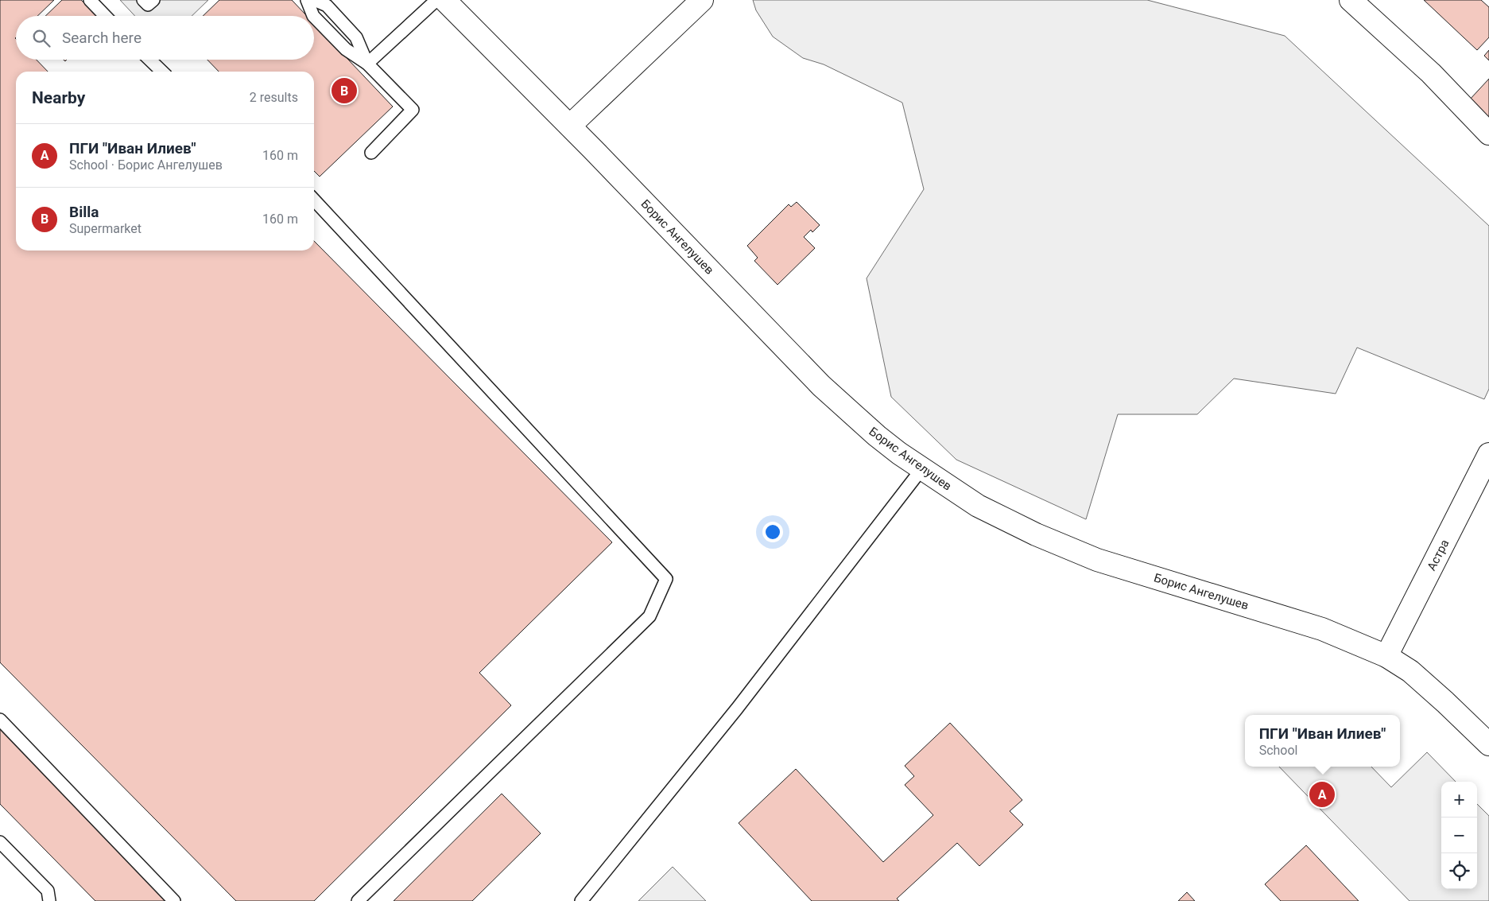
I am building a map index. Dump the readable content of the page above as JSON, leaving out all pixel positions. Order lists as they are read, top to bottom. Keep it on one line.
{"streets":{"street":["Борис Ангелушев","Астра"]},"crossings":[["Борис Ангелушев","Астра"]],"page":{"search":"Search here","heading":["Nearby","2 results"],"pins":["B","A"],"list":[{"mark":"A","name":"ПГИ \"Иван Илиев\"","note":"School · Борис Ангелушев","value":"160 m"},{"mark":"B","name":"Billa","note":"Supermarket","value":"160 m"}],"popup":["ПГИ \"Иван Илиев\"","School"],"map_buttons":["+","−"]}}
